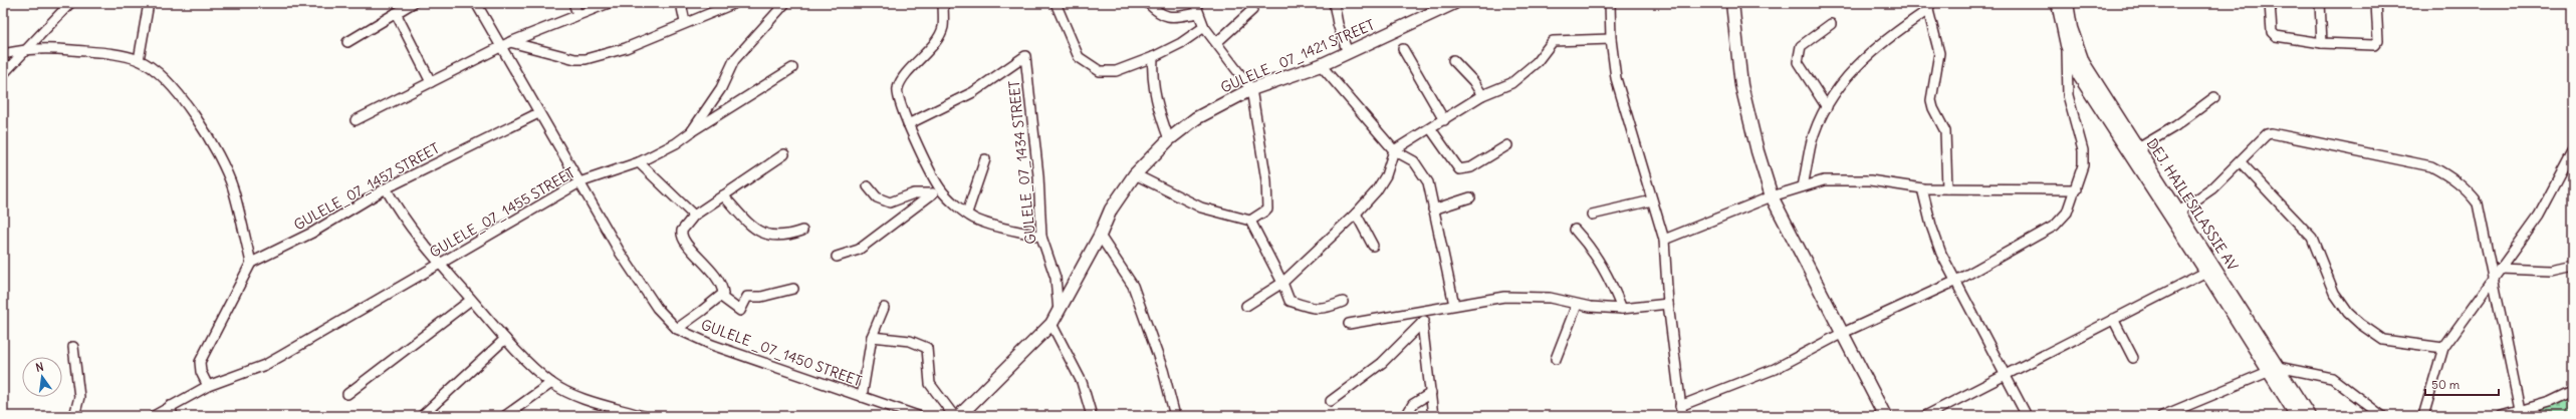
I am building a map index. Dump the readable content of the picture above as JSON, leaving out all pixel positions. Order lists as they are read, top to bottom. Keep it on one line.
{"streets":{"main road":["GULELE _07_1421 STREET","DEJ. HAILESILASSIE AV"],"street":["GULELE_07_1434 STREET","GULELE_07_1457 STREET","GULELE_07_1455 STREET","GULELE _07_1450 STREET"]},"crossings":[["GULELE _07_1421 STREET","GULELE_07_1434 STREET"],["GULELE_07_1457 STREET","GULELE _07_1450 STREET"],["GULELE_07_1455 STREET","GULELE _07_1450 STREET"]],"scale_bar":"50 m","north":"top"}
